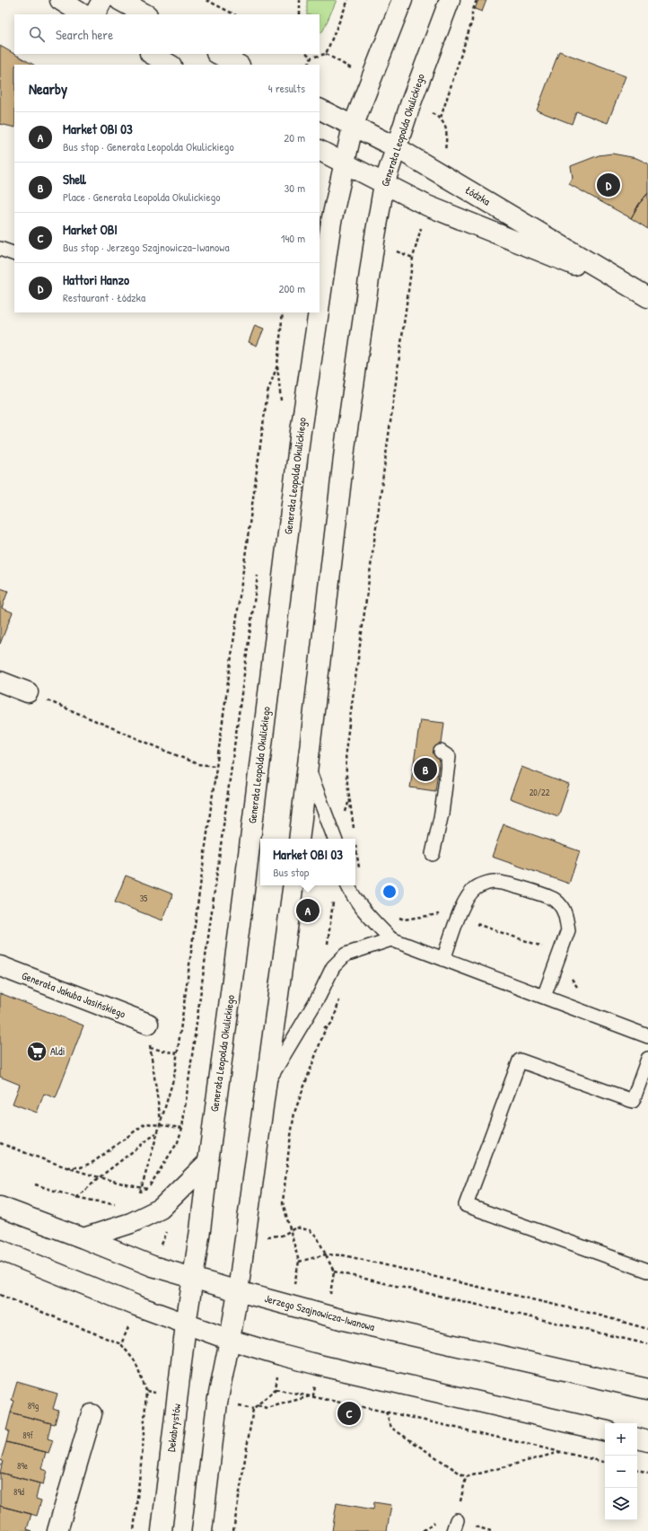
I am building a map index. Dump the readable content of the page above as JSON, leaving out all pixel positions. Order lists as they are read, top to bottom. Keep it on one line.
{"streets":{"main road":["Generała Leopolda Okulickiego","Łódzka","Generała Jakuba Jasińskiego","Jerzego Szajnowicza-Iwanowa","Dekabrystów"]},"crossings":[["Generała Leopolda Okulickiego","Łódzka"],["Generała Leopolda Okulickiego","Jerzego Szajnowicza-Iwanowa"],["Generała Leopolda Okulickiego","Dekabrystów"]],"places":{"supermarket":["Aldi"]},"house_numbers":["20/22","35","89g","89f","89e","89d"],"page":{"search":"Search here","heading":["Nearby","4 results"],"list":[{"mark":"A","name":"Market OBI 03","note":"Bus stop · Generała Leopolda Okulickiego","value":"20 m"},{"mark":"B","name":"Shell","note":"Place · Generała Leopolda Okulickiego","value":"30 m"},{"mark":"C","name":"Market OBI","note":"Bus stop · Jerzego Szajnowicza-Iwanowa","value":"140 m"},{"mark":"D","name":"Hattori Hanzo","note":"Restaurant · Łódzka","value":"200 m"}],"pins":["D","B","A","C"],"popup":["Market OBI 03","Bus stop"],"map_buttons":["+","−"]}}
